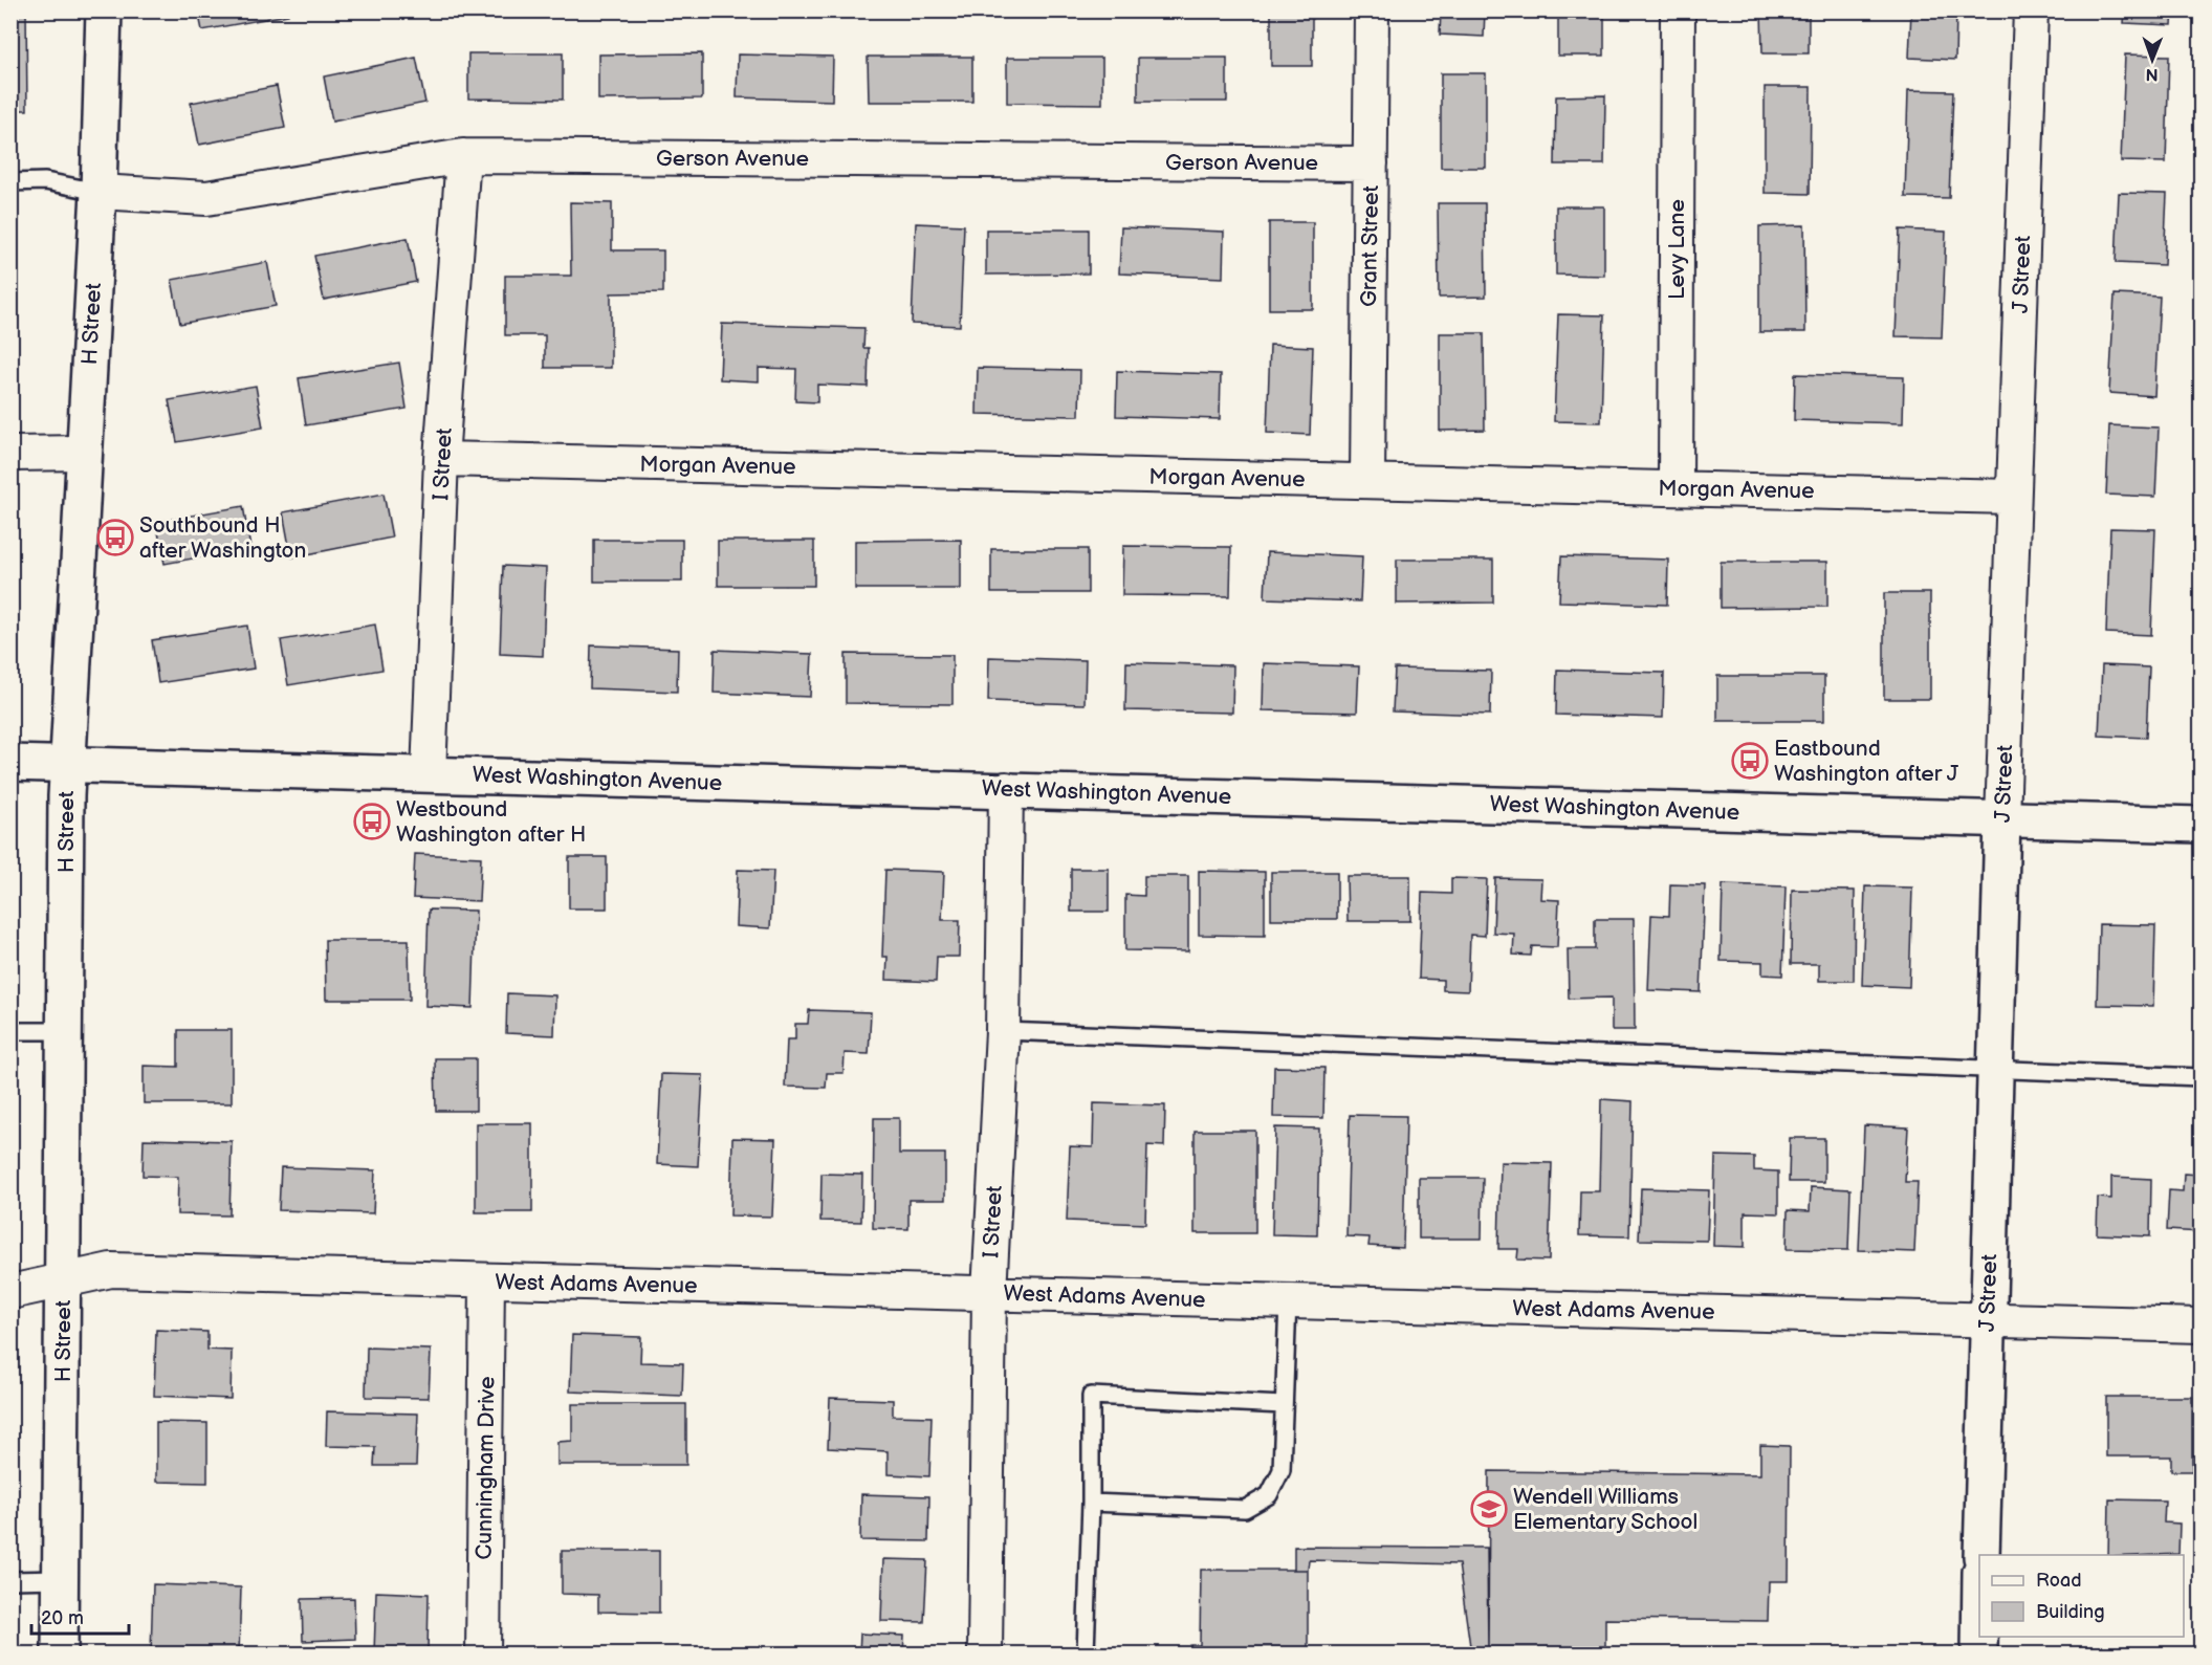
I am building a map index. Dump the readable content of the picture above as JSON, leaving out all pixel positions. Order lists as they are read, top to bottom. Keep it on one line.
{"streets":{"street":["Gerson Avenue","Grant Street","Levy Lane","J Street","H Street","I Street","Morgan Avenue","West Washington Avenue","West Adams Avenue","Cunningham Drive"]},"crossings":[["Gerson Avenue","Grant Street"],["Gerson Avenue","H Street"],["Gerson Avenue","I Street"],["Grant Street","Morgan Avenue"],["Levy Lane","Morgan Avenue"],["J Street","Morgan Avenue"],["J Street","West Washington Avenue"],["J Street","West Adams Avenue"],["H Street","West Washington Avenue"],["H Street","West Adams Avenue"],["I Street","Morgan Avenue"],["I Street","West Washington Avenue"],["I Street","West Adams Avenue"],["West Adams Avenue","Cunningham Drive"]],"places":{"bus stop":["Southbound H after Washington","Eastbound Washington after J","Westbound Washington after H"],"school or university":["Wendell Williams Elementary School"]},"legend":["Road","Building"],"scale_bar":"20 m","north":"bottom"}
